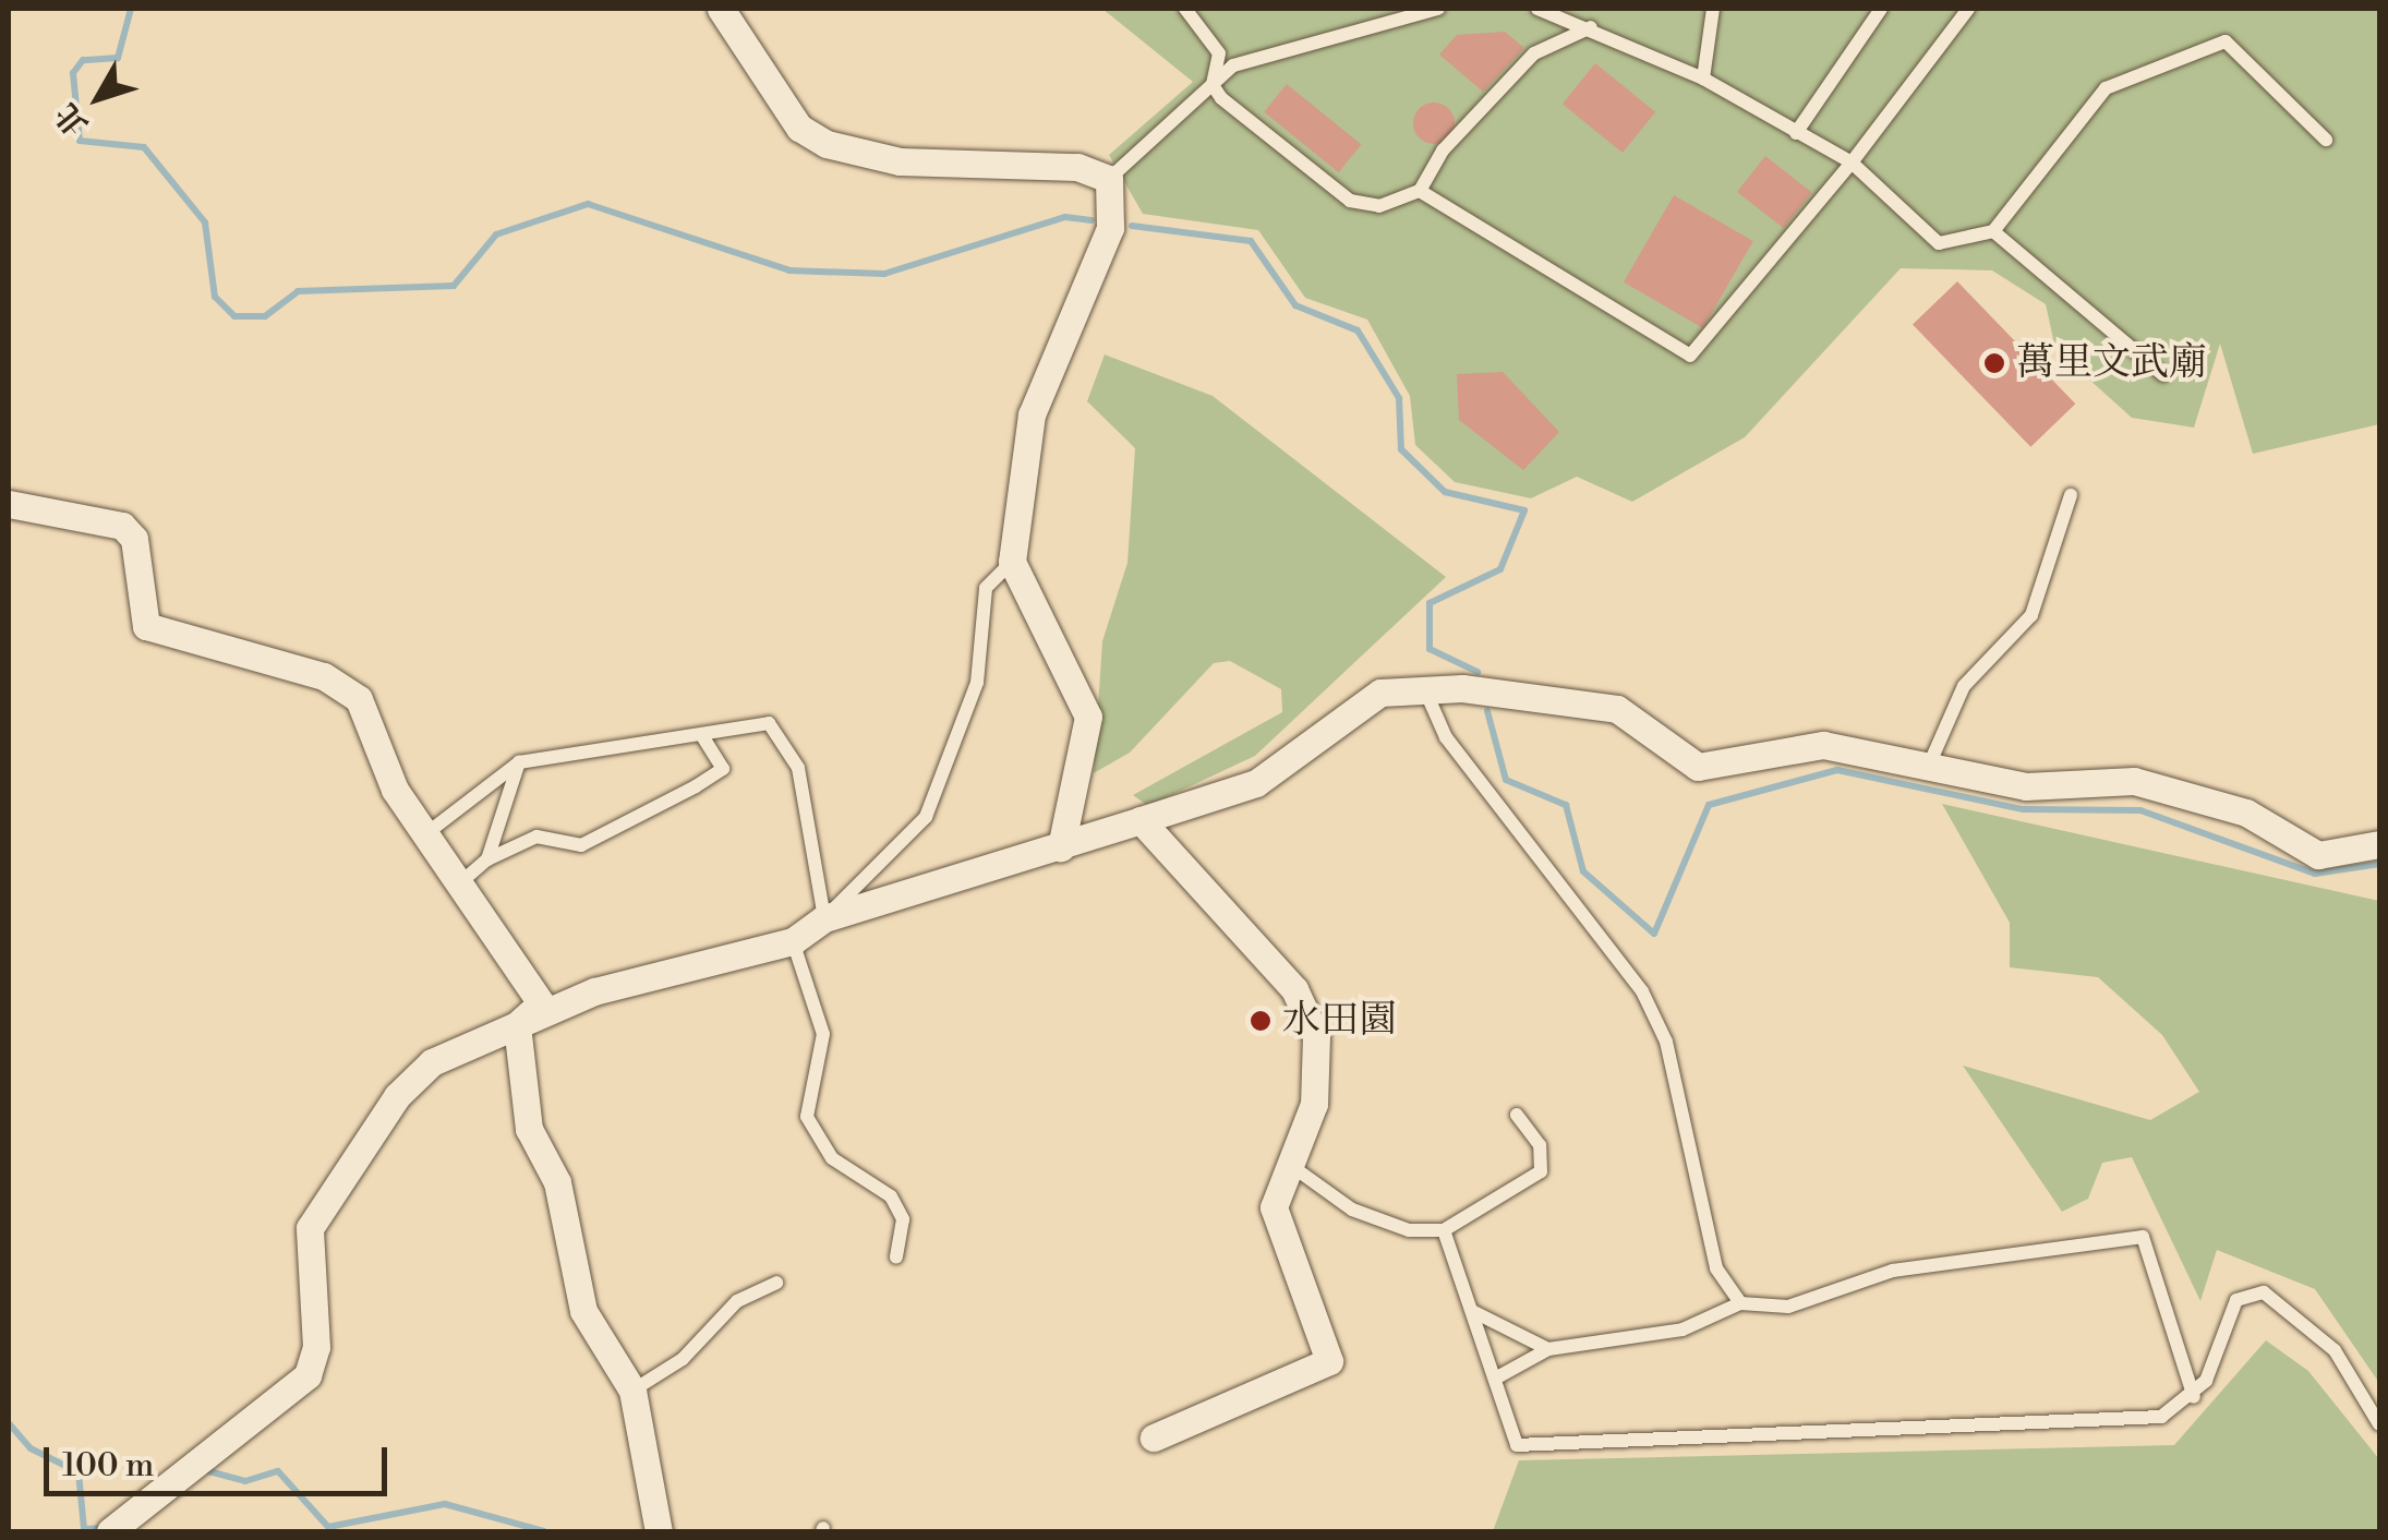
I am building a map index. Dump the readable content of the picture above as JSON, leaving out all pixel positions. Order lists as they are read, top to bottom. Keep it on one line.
{"places":["萬里文武廟","水田園"],"scale_bar":"100 m","north":"bottom left"}
